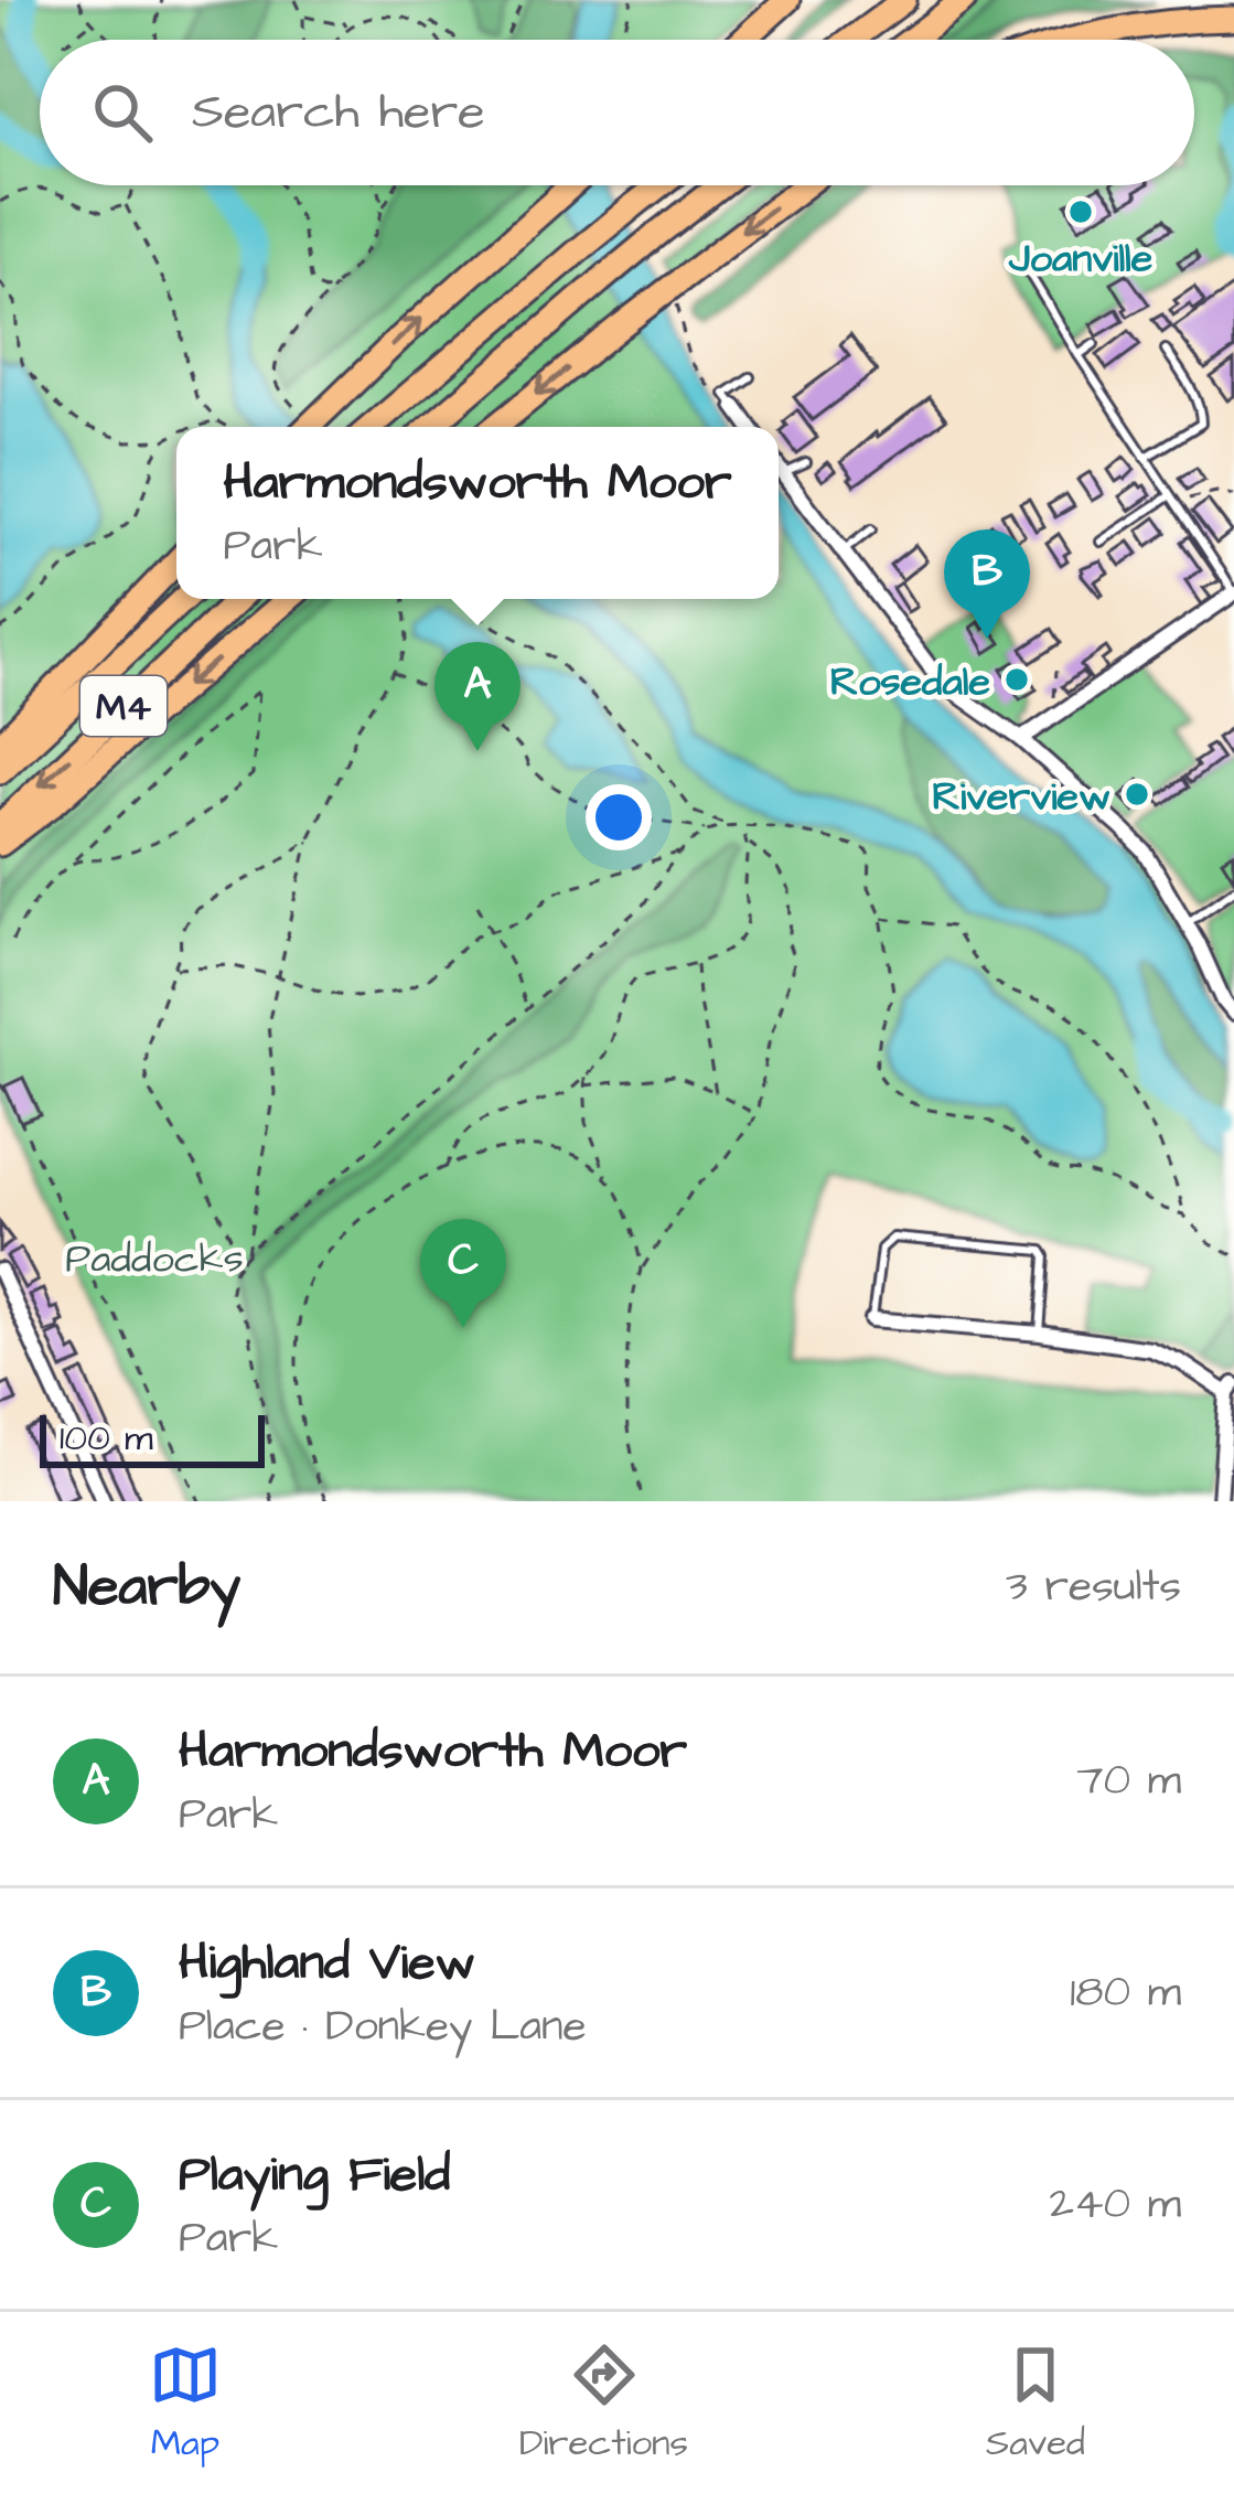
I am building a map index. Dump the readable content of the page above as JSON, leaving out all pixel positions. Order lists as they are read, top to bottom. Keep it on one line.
{"streets":{"highway":["M4"]},"parks":["Paddocks"],"places":["Joanville","Rosedale","Riverview"],"scale_bar":"100 m","page":{"search":"Search here","popup":["Harmondsworth Moor","Park"],"pins":["B","A","C"],"scale":"100 m","heading":["Nearby","3 results"],"list":[{"mark":"A","name":"Harmondsworth Moor","note":"Park","value":"70 m"},{"mark":"B","name":"Highland View","note":"Place · Donkey Lane","value":"180 m"},{"mark":"C","name":"Playing Field","note":"Park","value":"240 m"}],"nav":["Map","Directions","Saved"]}}
